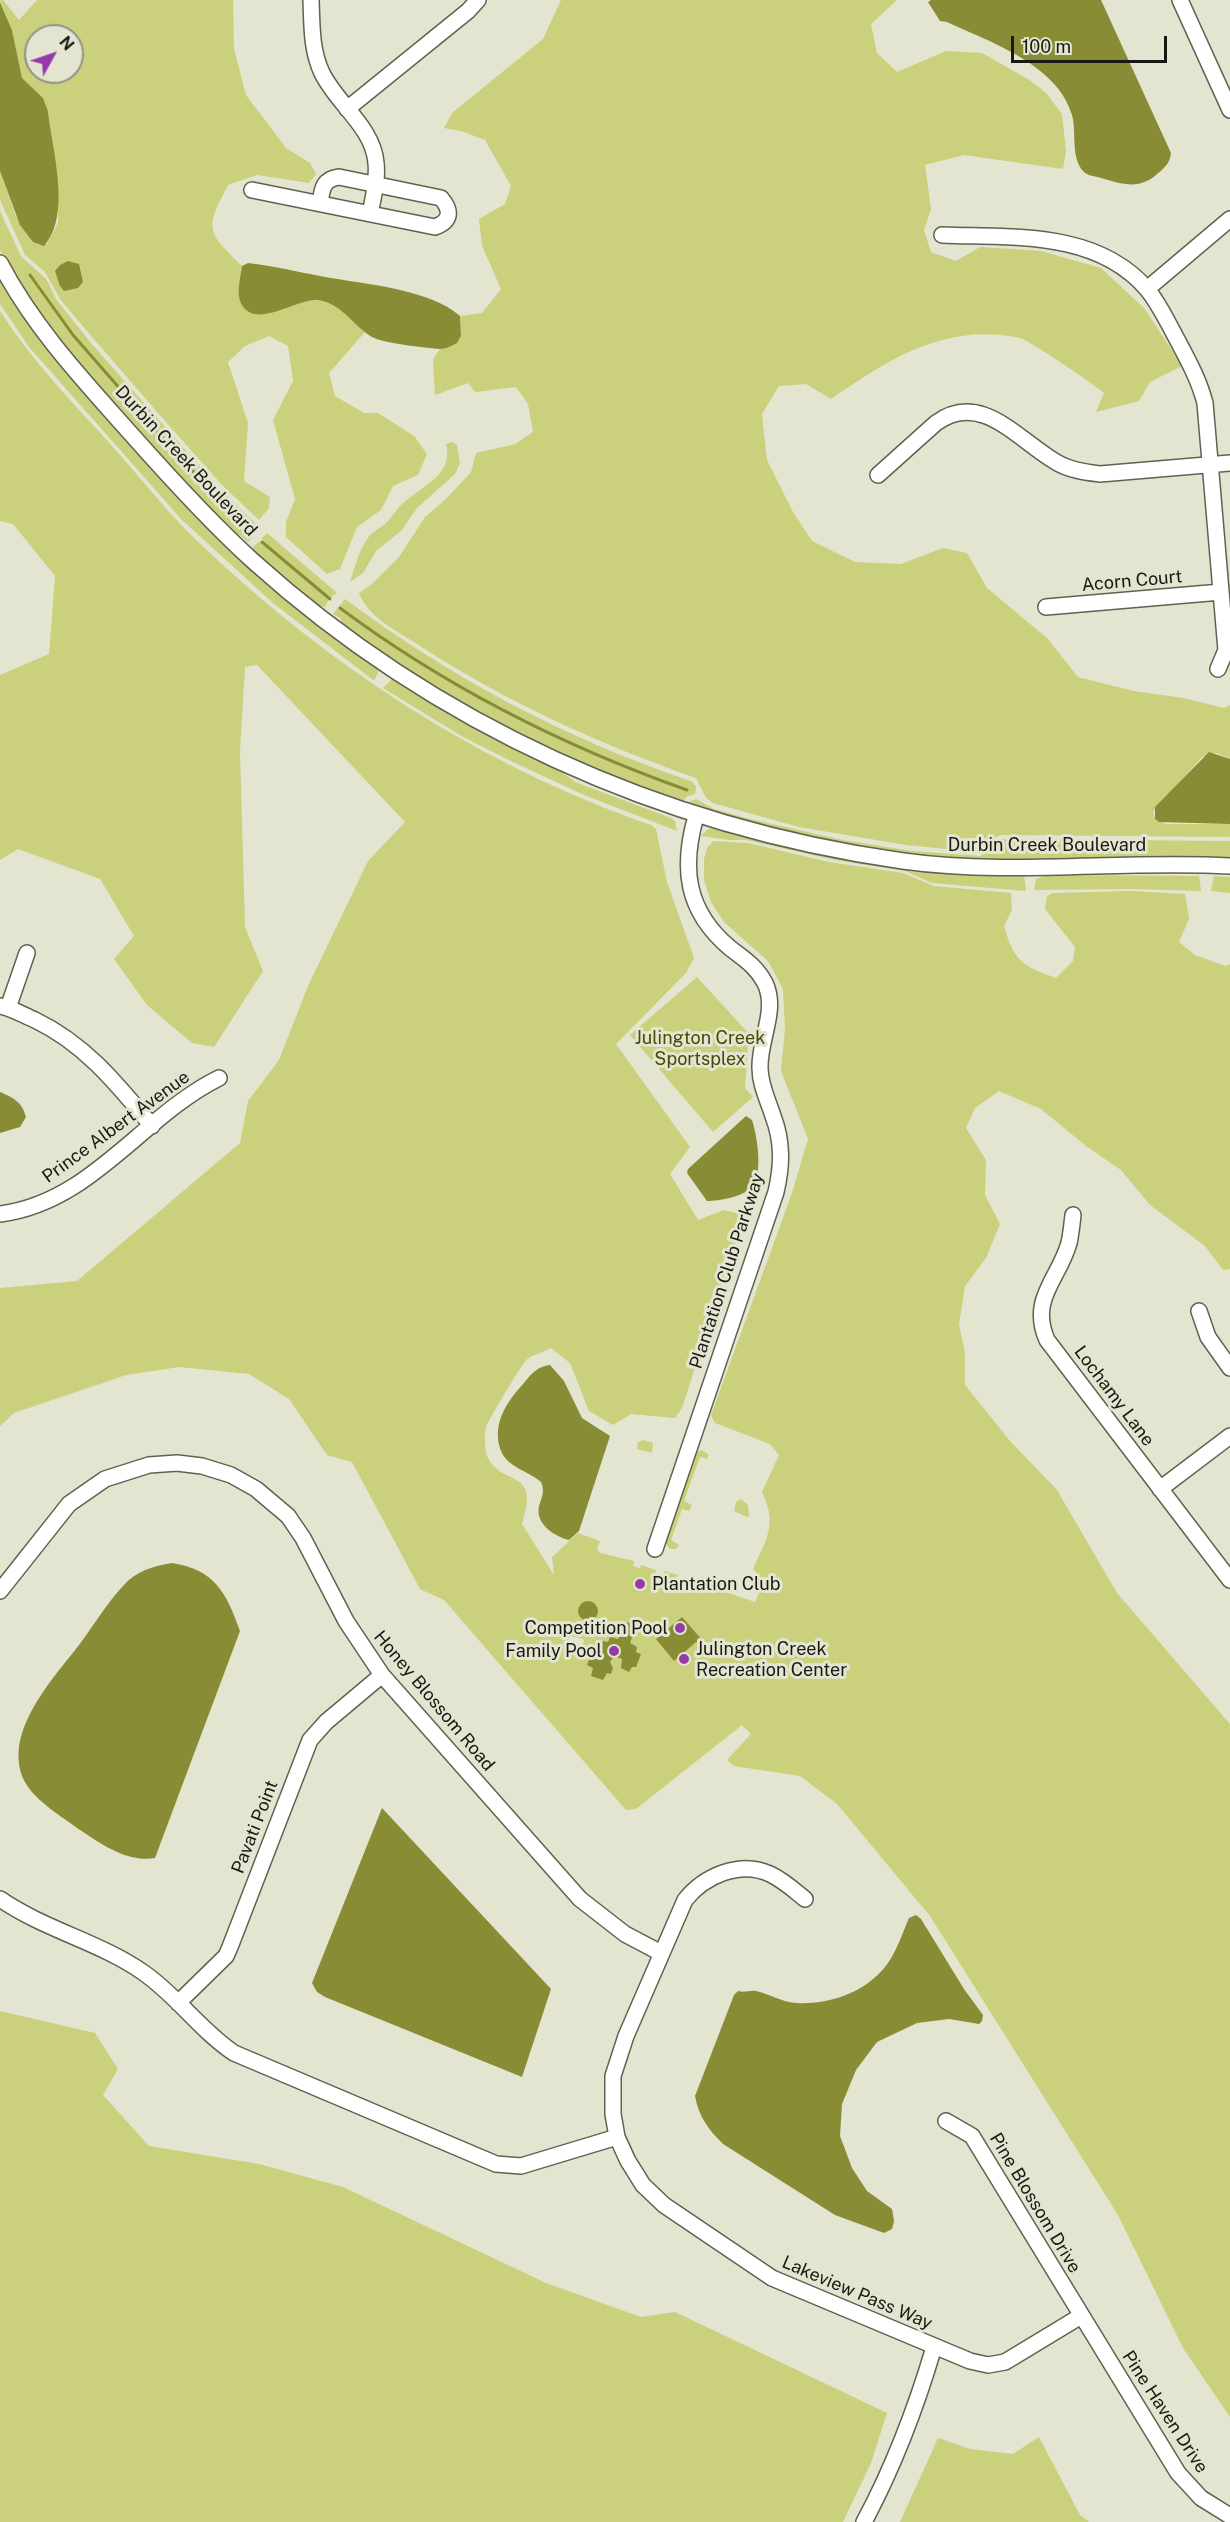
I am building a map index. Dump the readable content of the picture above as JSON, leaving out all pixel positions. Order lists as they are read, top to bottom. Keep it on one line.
{"streets":{"street":["Durbin Creek Boulevard","Acorn Court","Prince Albert Avenue","Plantation Club Parkway","Lochamy Lane","Honey Blossom Road","Pavati Point","Pine Blossom Drive","Lakeview Pass Way","Pine Haven Drive"]},"crossings":[["Durbin Creek Boulevard","Plantation Club Parkway"],["Honey Blossom Road","Pavati Point"],["Honey Blossom Road","Lakeview Pass Way"],["Pine Blossom Drive","Lakeview Pass Way"],["Pine Blossom Drive","Pine Haven Drive"],["Lakeview Pass Way","Pine Haven Drive"]],"parks":["Julington Creek Sportsplex"],"places":["Plantation Club","Competition Pool","Family Pool","Julington Creek Recreation Center"],"scale_bar":"100 m","north":"top right"}
